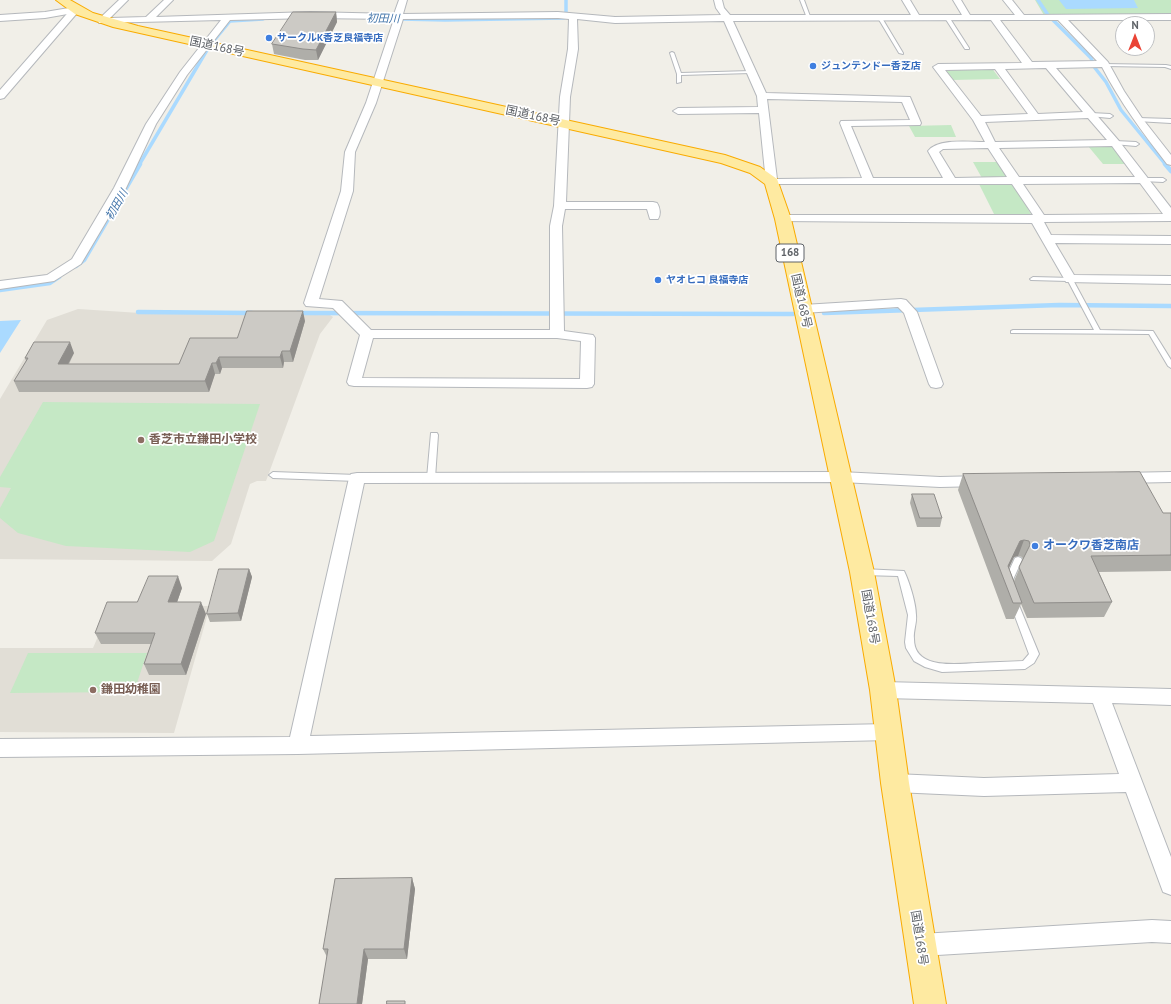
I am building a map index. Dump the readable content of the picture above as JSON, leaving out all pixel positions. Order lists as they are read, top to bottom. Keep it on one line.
{"streets":{"highway":["国道168号","168"]},"water":["初田川"],"places":["サークルK香芝良福寺店","ジュンテンドー香芝店","ヤオヒコ 良福寺店","香芝市立鎌田小学校","オークワ香芝南店","鎌田幼稚園"],"north":"top"}
